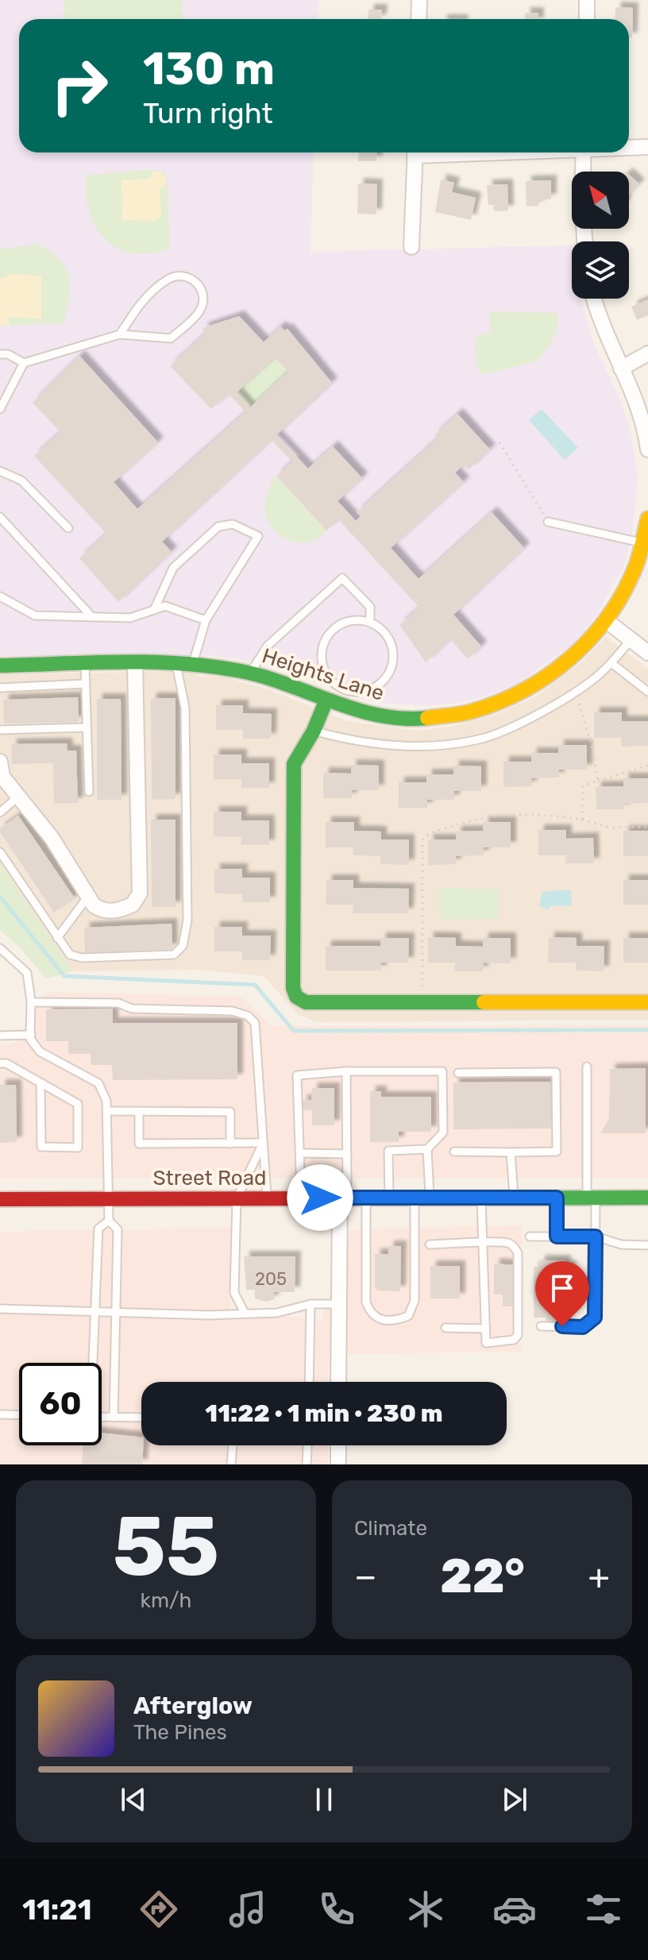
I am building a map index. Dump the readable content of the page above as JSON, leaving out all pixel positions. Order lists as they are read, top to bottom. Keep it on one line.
{"streets":{"street":["Heights Lane","Street Road"]},"house_numbers":["205"],"north":"top left","page":{"turn":["130 m","Turn right"],"limit":"60","trip":"11:22 · 1 min · 230 m","tile":[["55","km/h"],"Climate"],"heat":["−","22°","+"],"song":["Afterglow","The Pines"],"tabs":"11:21"}}
